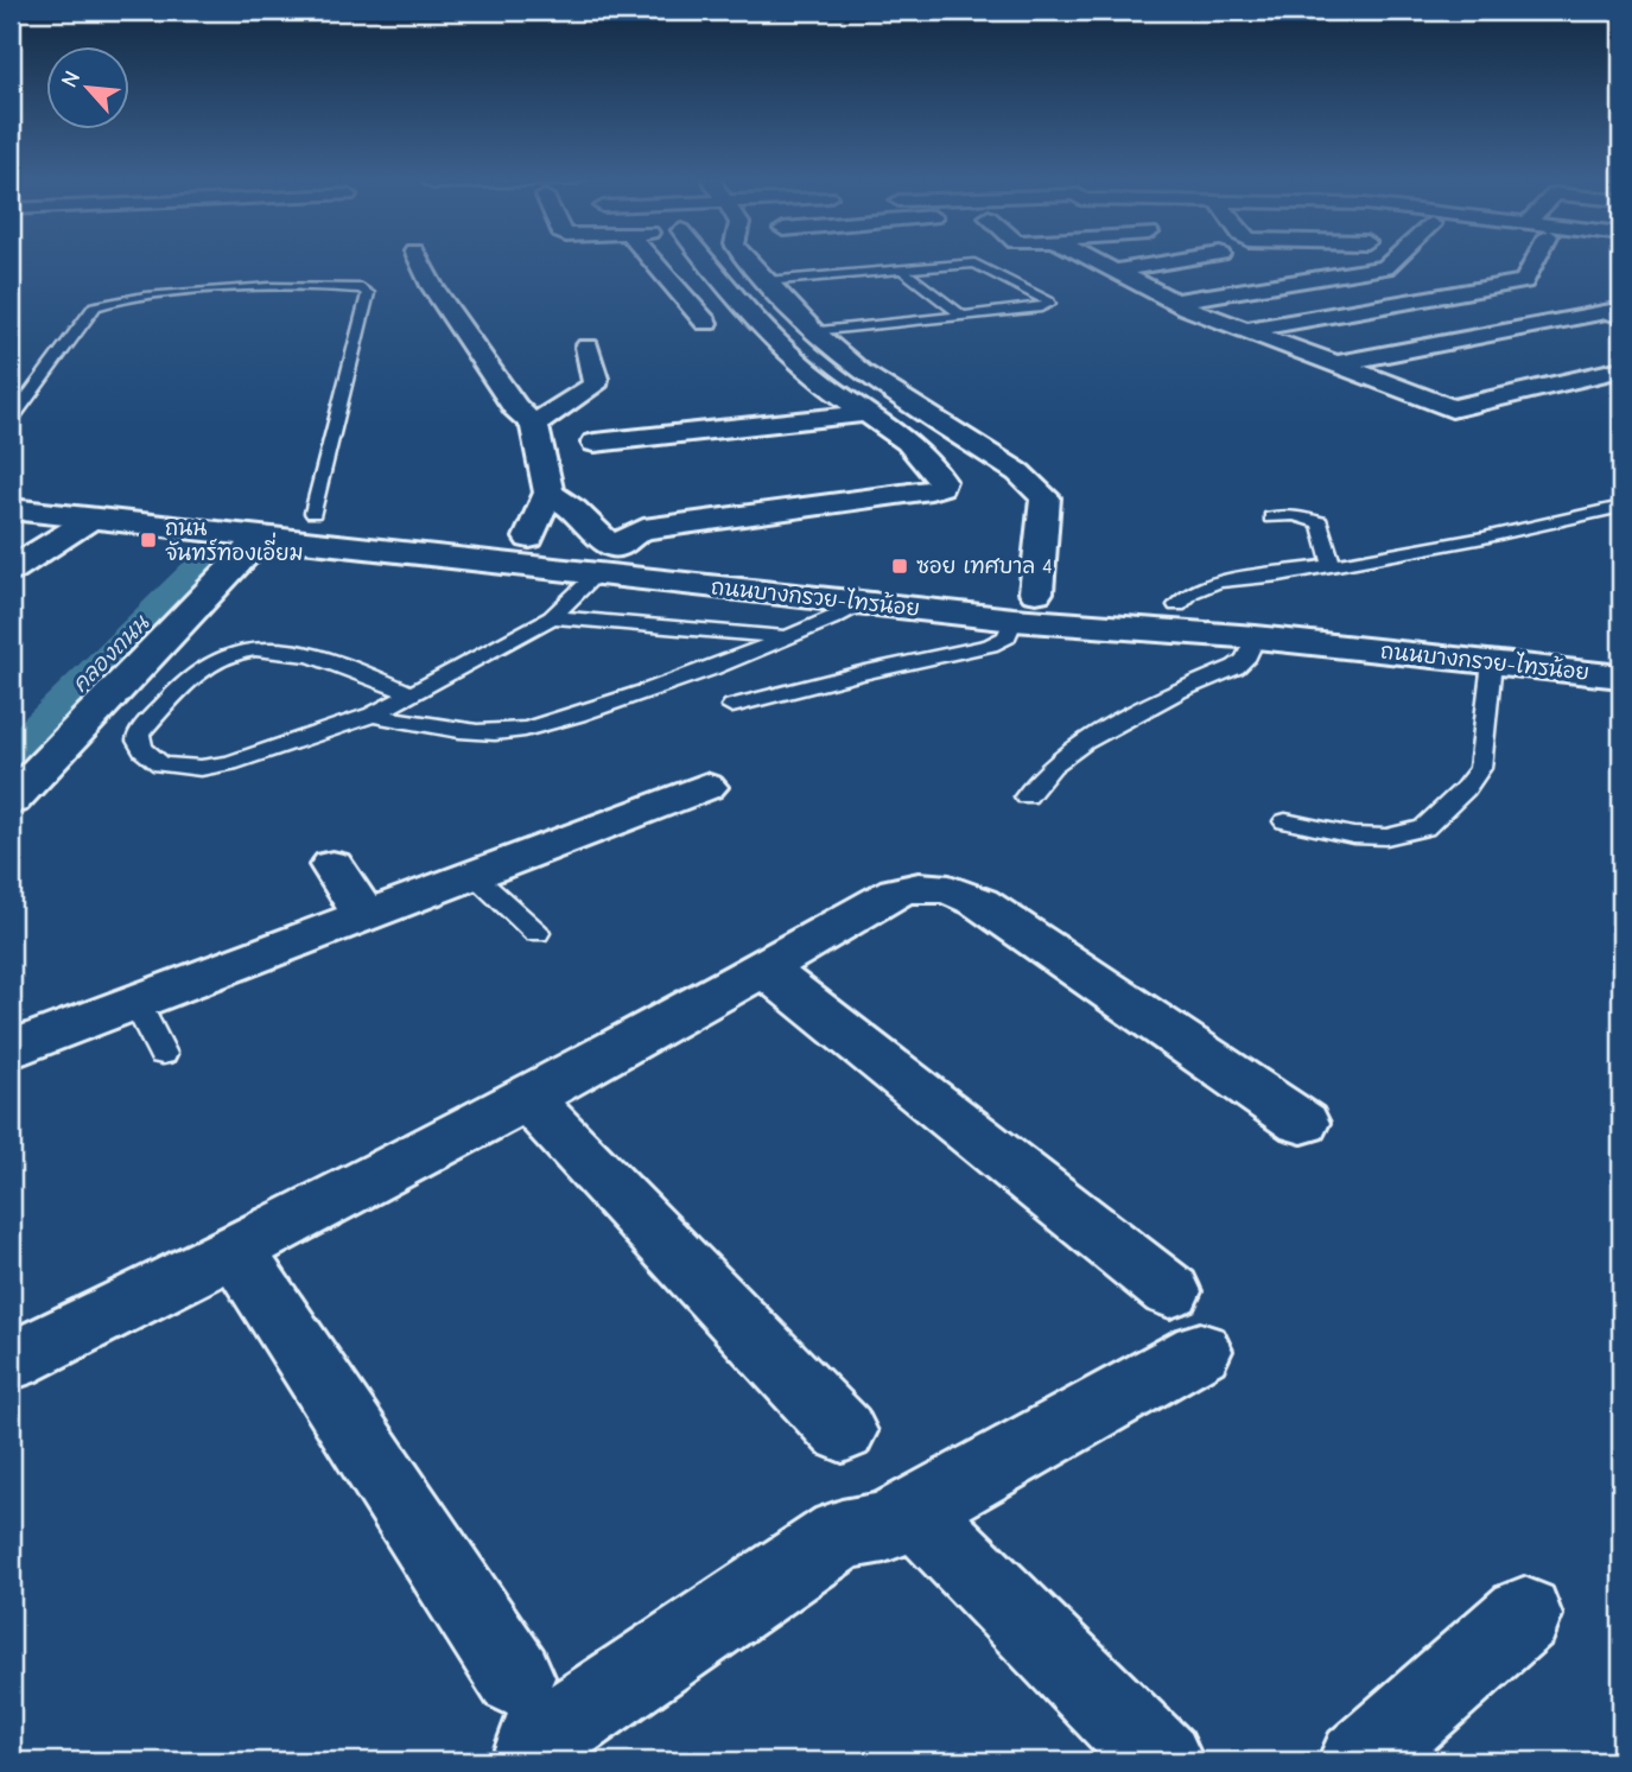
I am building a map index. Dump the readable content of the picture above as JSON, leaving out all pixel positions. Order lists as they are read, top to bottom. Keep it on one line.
{"streets":{"street":["ถนนบางกรวย-ไทรน้อย"]},"water":["คลองถนน"],"places":{"transit":["ถนน จันทร์ทองเอี่ยม","ซอย เทศบาล 4"]},"north":"top left"}
